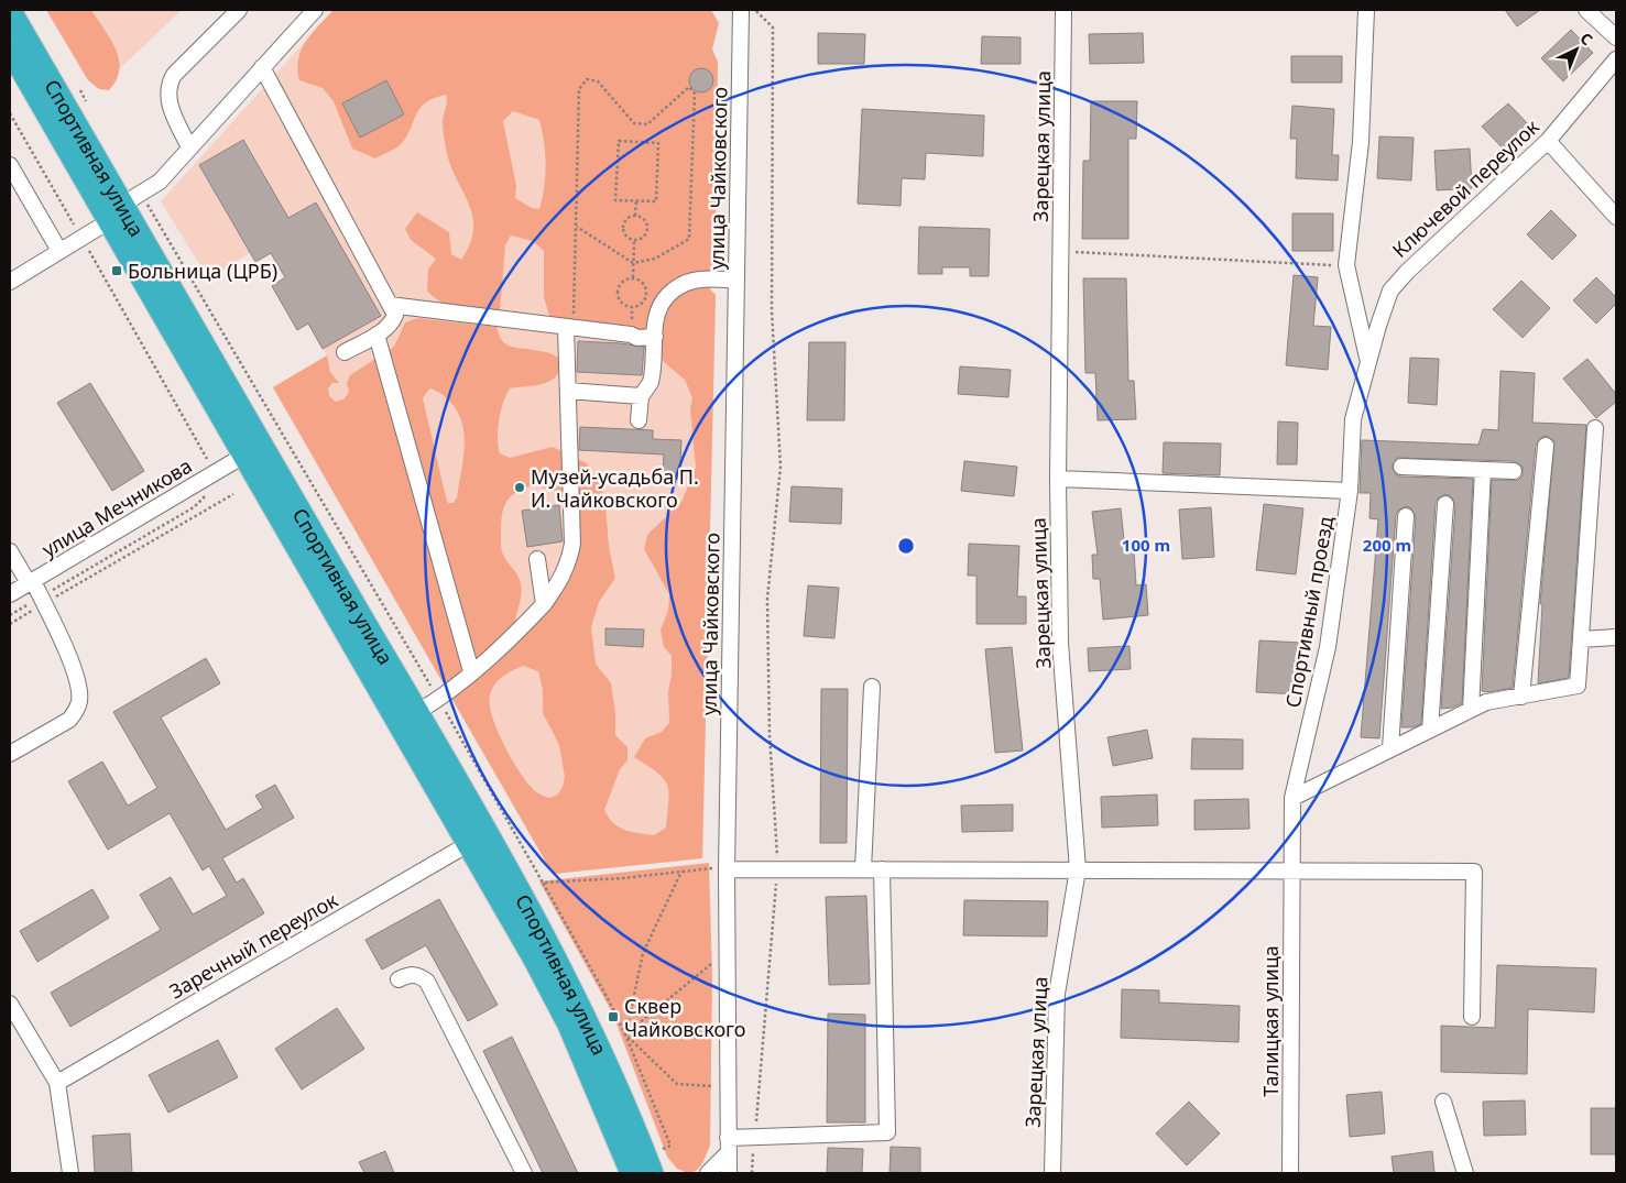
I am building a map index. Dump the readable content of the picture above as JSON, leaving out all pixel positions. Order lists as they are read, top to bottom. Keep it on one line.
{"streets":{"highway":["Спортивная улица"],"street":["Зарецкая улица","улица Чайковского","Ключевой переулок","улица Мечникова","Спортивный проезд","Заречный переулок","Талицкая улица"]},"crossings":[["Спортивная улица","улица Мечникова"],["Спортивная улица","Заречный переулок"],["Ключевой переулок","Спортивный проезд"],["Спортивный проезд","Талицкая улица"]],"places":{"transit":["Больница (ЦРБ)","Сквер Чайковского"],"other":["Музей-усадьба П. И. Чайковского"]},"north":"top right","rings":["100 m","200 m"]}
